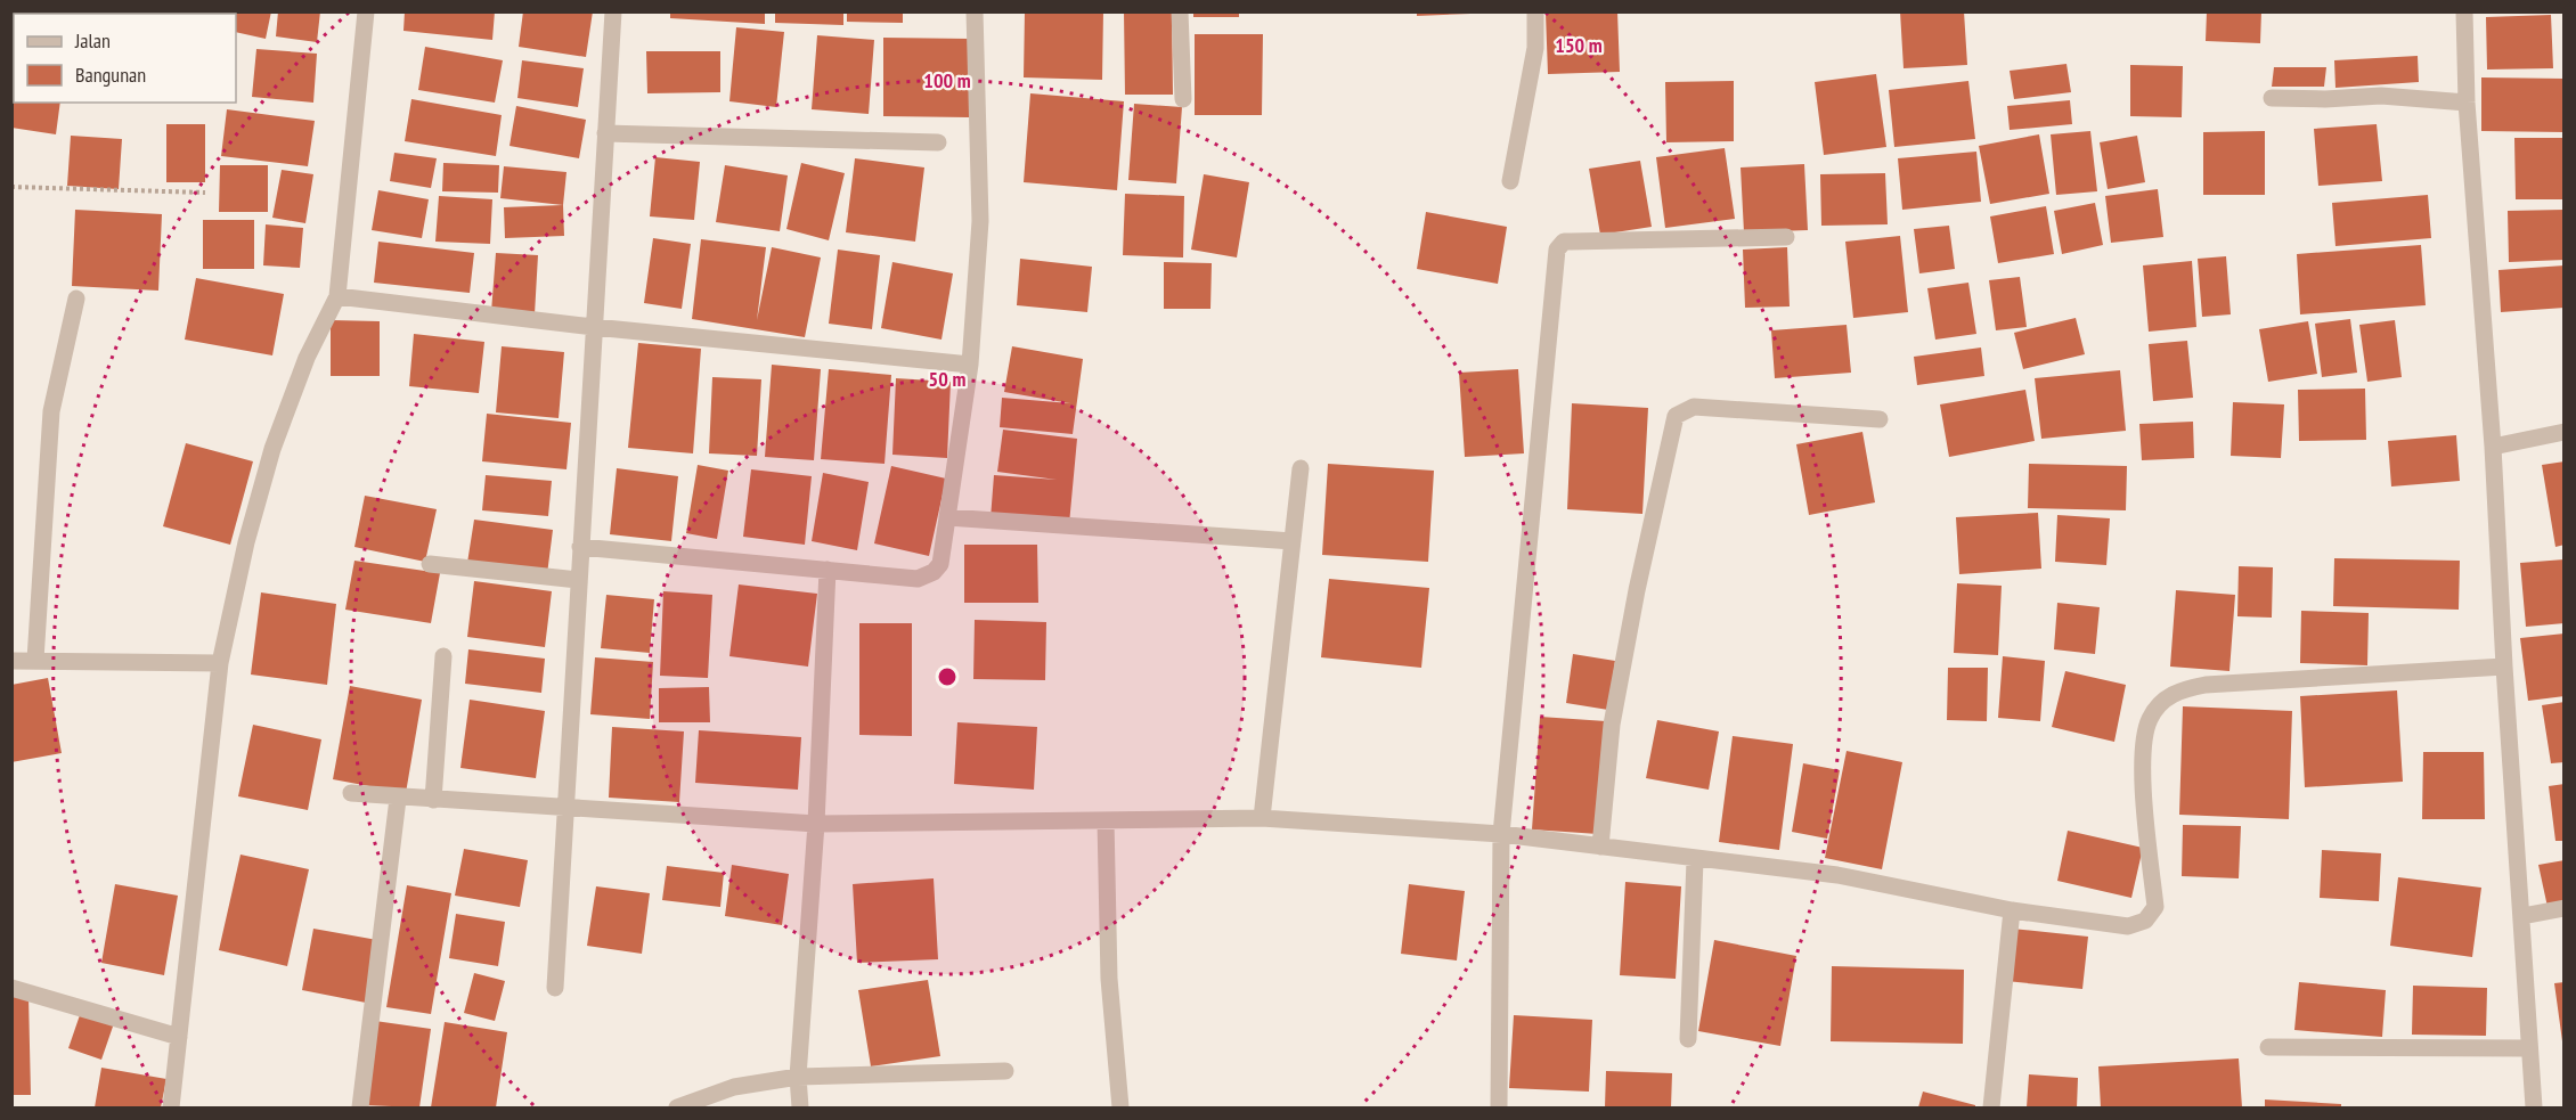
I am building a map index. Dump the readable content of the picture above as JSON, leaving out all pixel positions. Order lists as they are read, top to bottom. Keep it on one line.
{"legend":["Jalan","Bangunan"],"rings":["150 m","100 m","50 m"]}
